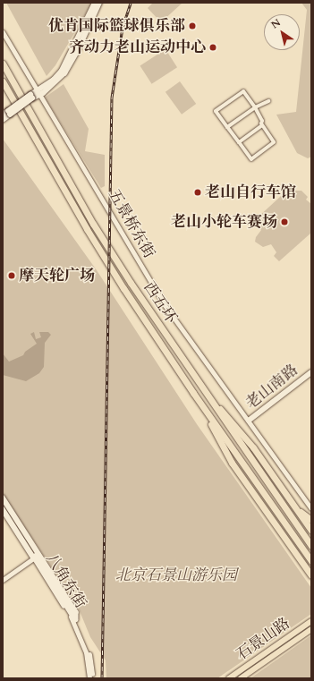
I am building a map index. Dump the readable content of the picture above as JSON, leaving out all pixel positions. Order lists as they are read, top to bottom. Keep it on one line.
{"streets":{"highway":["西五环"],"main road":["老山南路","八角东街","石景山路"],"street":["五景桥东街"]},"crossings":[["五景桥东街","老山南路"]],"parks":["北京石景山游乐园"],"places":["优肯国际篮球俱乐部","齐动力老山运动中心","老山自行车馆","老山小轮车赛场","摩天轮广场"],"north":"top left"}
